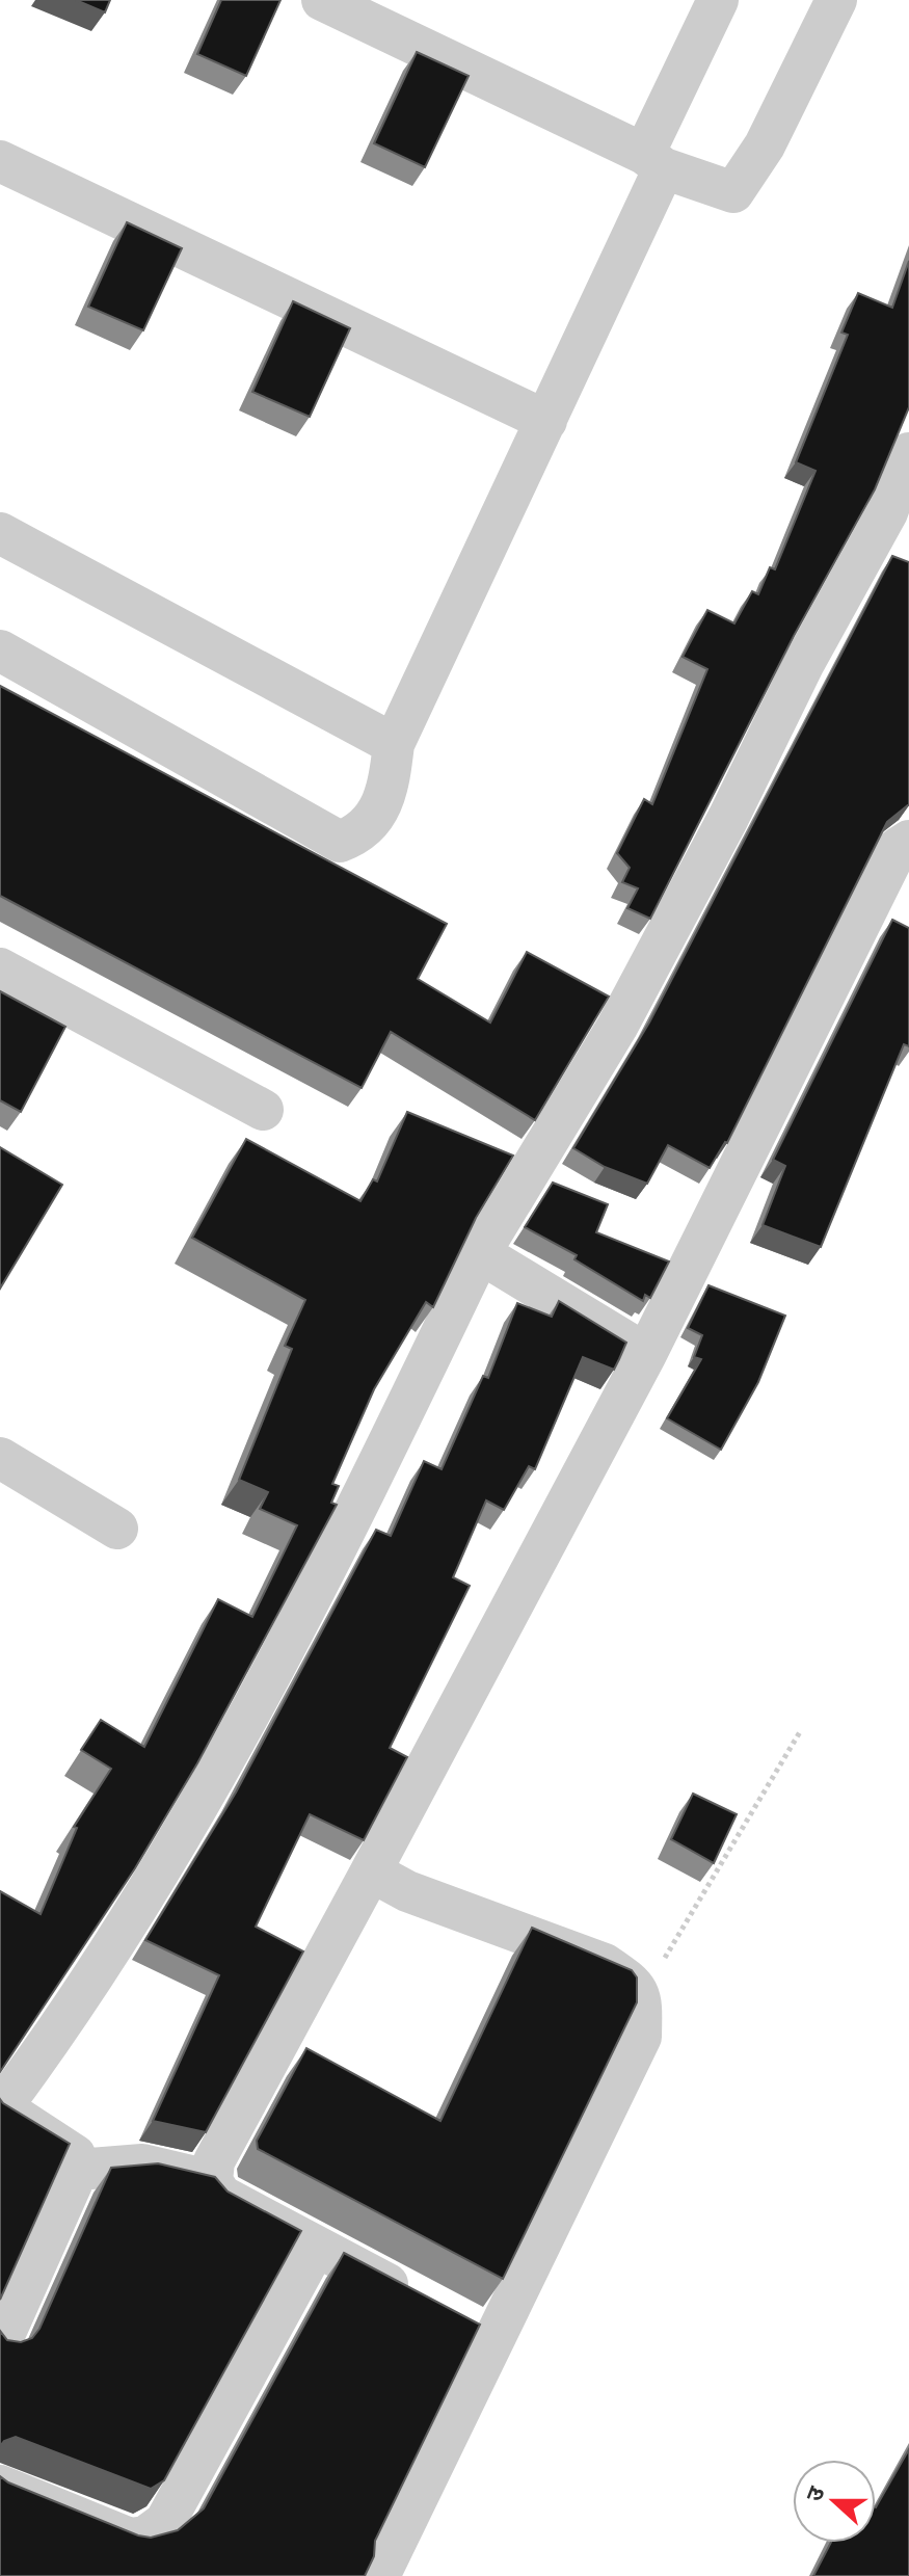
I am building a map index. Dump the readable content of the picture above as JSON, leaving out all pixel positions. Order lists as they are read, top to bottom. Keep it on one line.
{"north":"left"}
